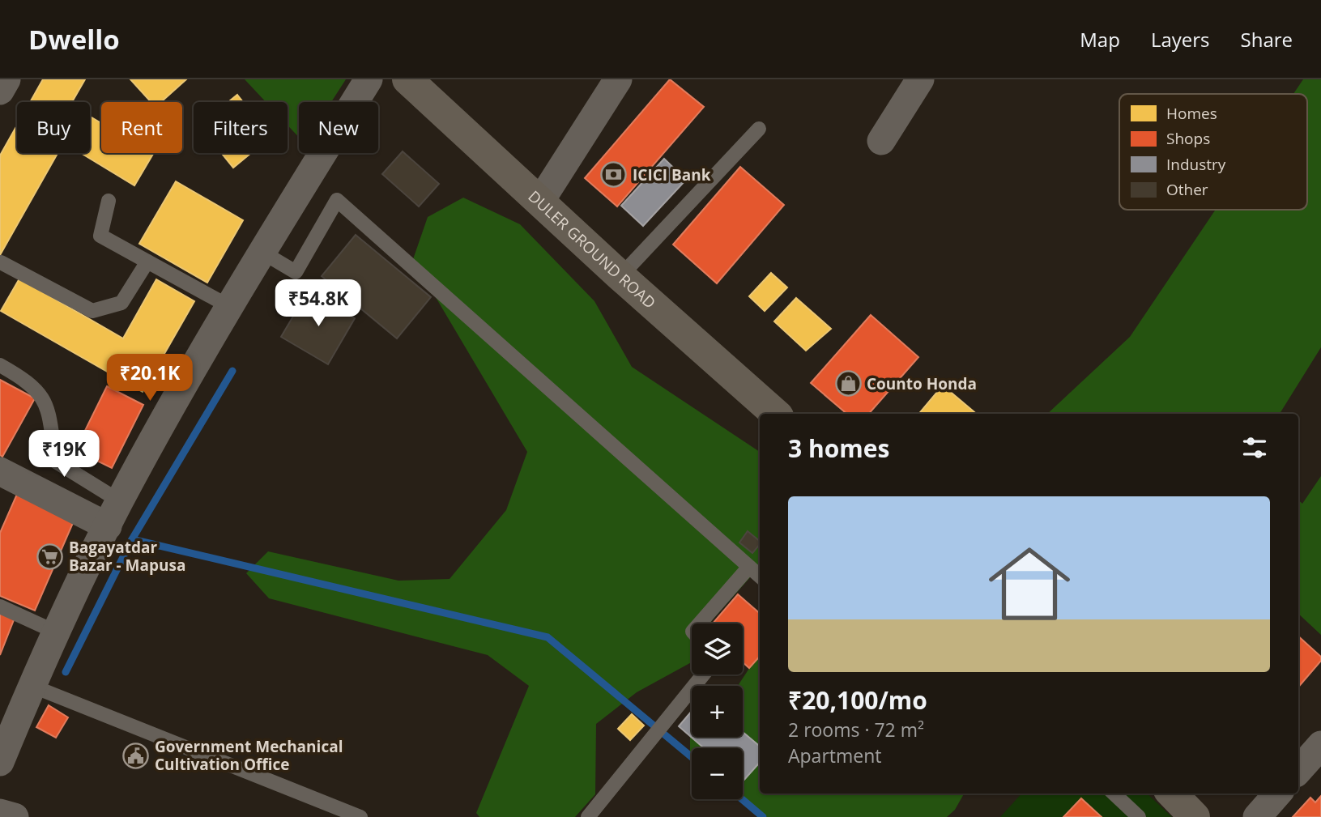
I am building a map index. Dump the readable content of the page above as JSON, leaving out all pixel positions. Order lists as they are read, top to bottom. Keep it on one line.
{"streets":{"main road":["DULER GROUND ROAD"]},"places":{"bank":["ICICI Bank"],"shop":["Counto Honda"],"supermarket":["Bagayatdar Bazar - Mapusa"],"public building":["Government Mechanical Cultivation Office"]},"legend":["Homes","Shops","Industry","Other"],"page":{"header":"Dwello","nav":["Map","Layers","Share"],"chip":["Buy","Rent","Filters","New"],"price":["₹54.8K","₹20.1K","₹19K"],"heading":"3 homes","list":[{"name":"₹20,100/mo","note":"2 rooms · 72 m² · Apartment"}],"map_buttons":["+","−"]}}
